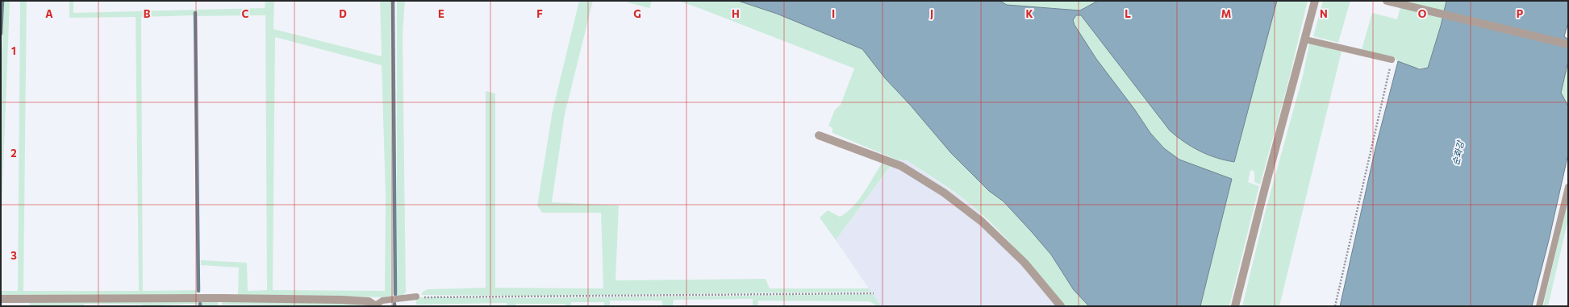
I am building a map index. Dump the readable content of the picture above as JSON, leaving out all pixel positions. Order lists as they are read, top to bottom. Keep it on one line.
{"water":["순화강"],"grid":{"columns":["A","B","C","D","E","F","G","H","I","J","K","L","M","N","O","P"],"rows":["1","2","3"]}}
